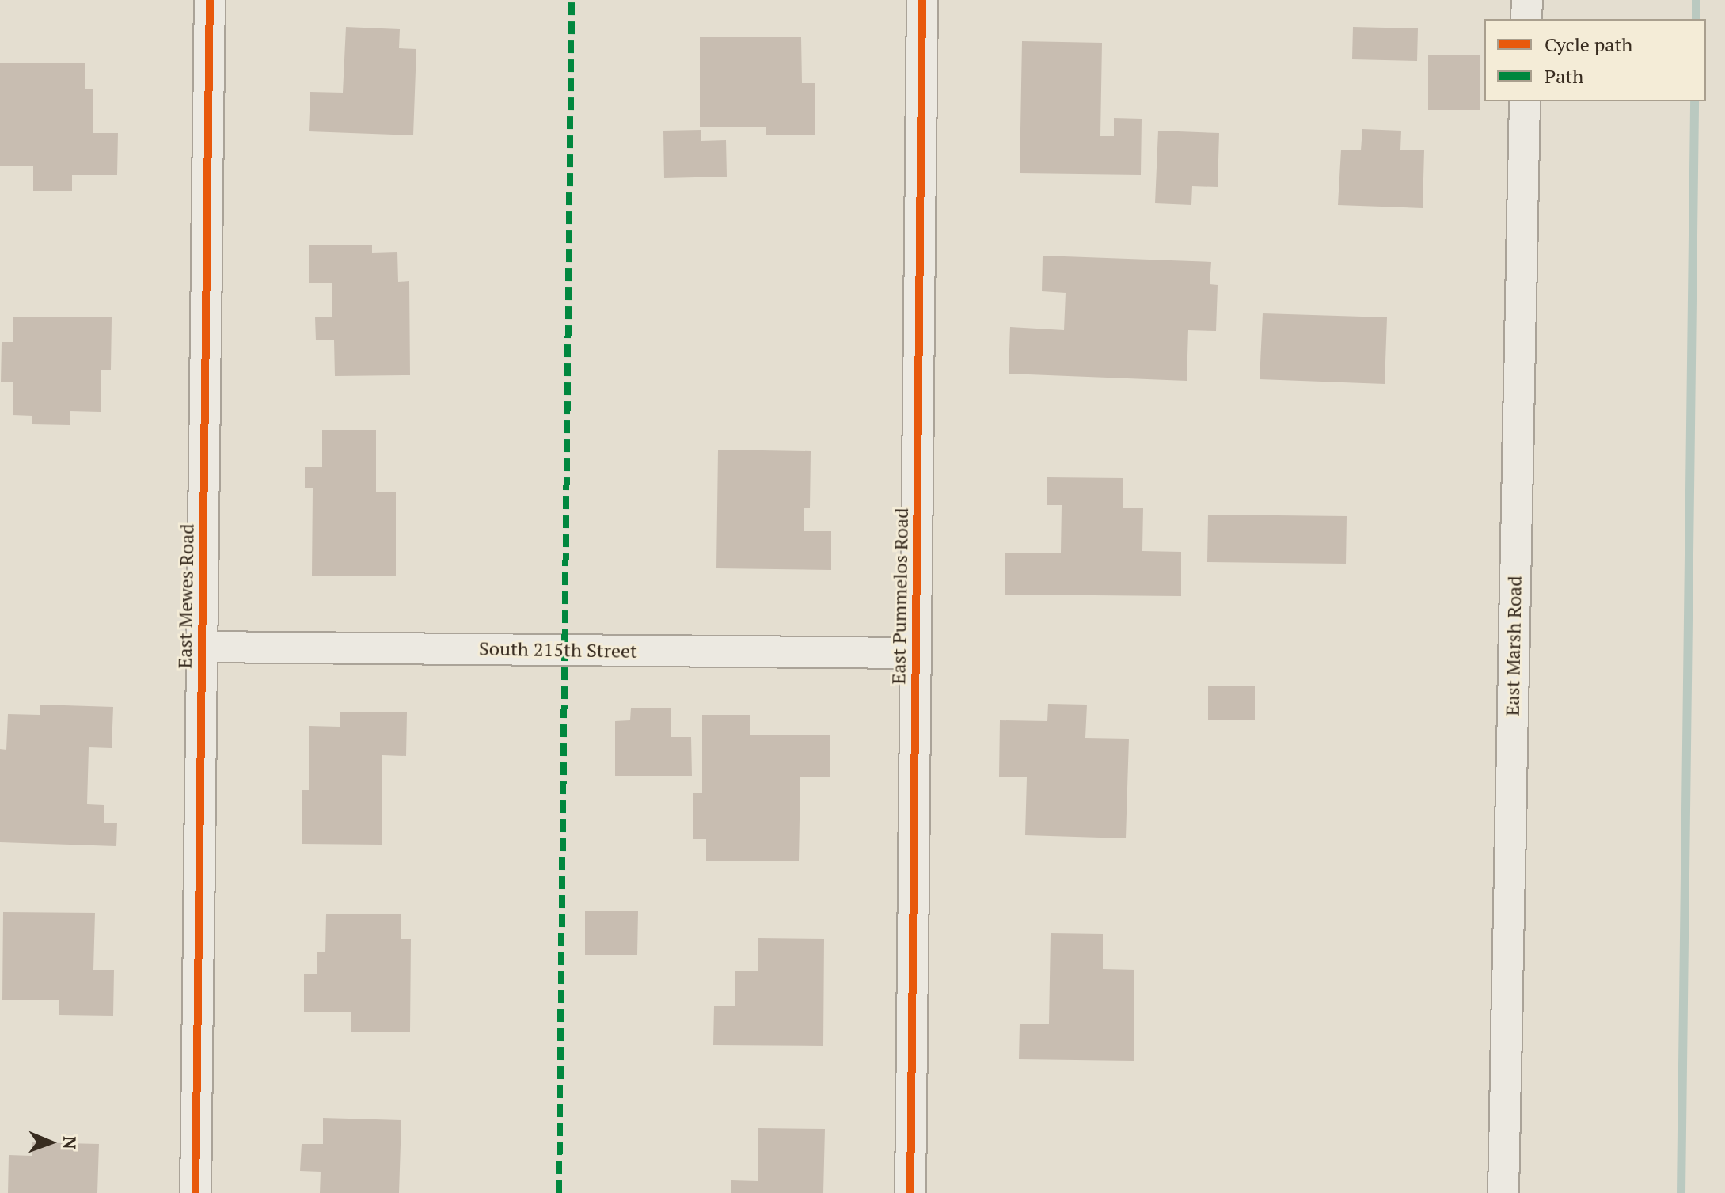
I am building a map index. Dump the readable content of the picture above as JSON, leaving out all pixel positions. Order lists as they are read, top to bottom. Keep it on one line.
{"streets":{"street":["East Mewes Road","East Pummelos Road","East Marsh Road","South 215th Street"]},"crossings":[["East Mewes Road","South 215th Street"],["East Pummelos Road","South 215th Street"]],"legend":["Cycle path","Path"],"north":"right"}
